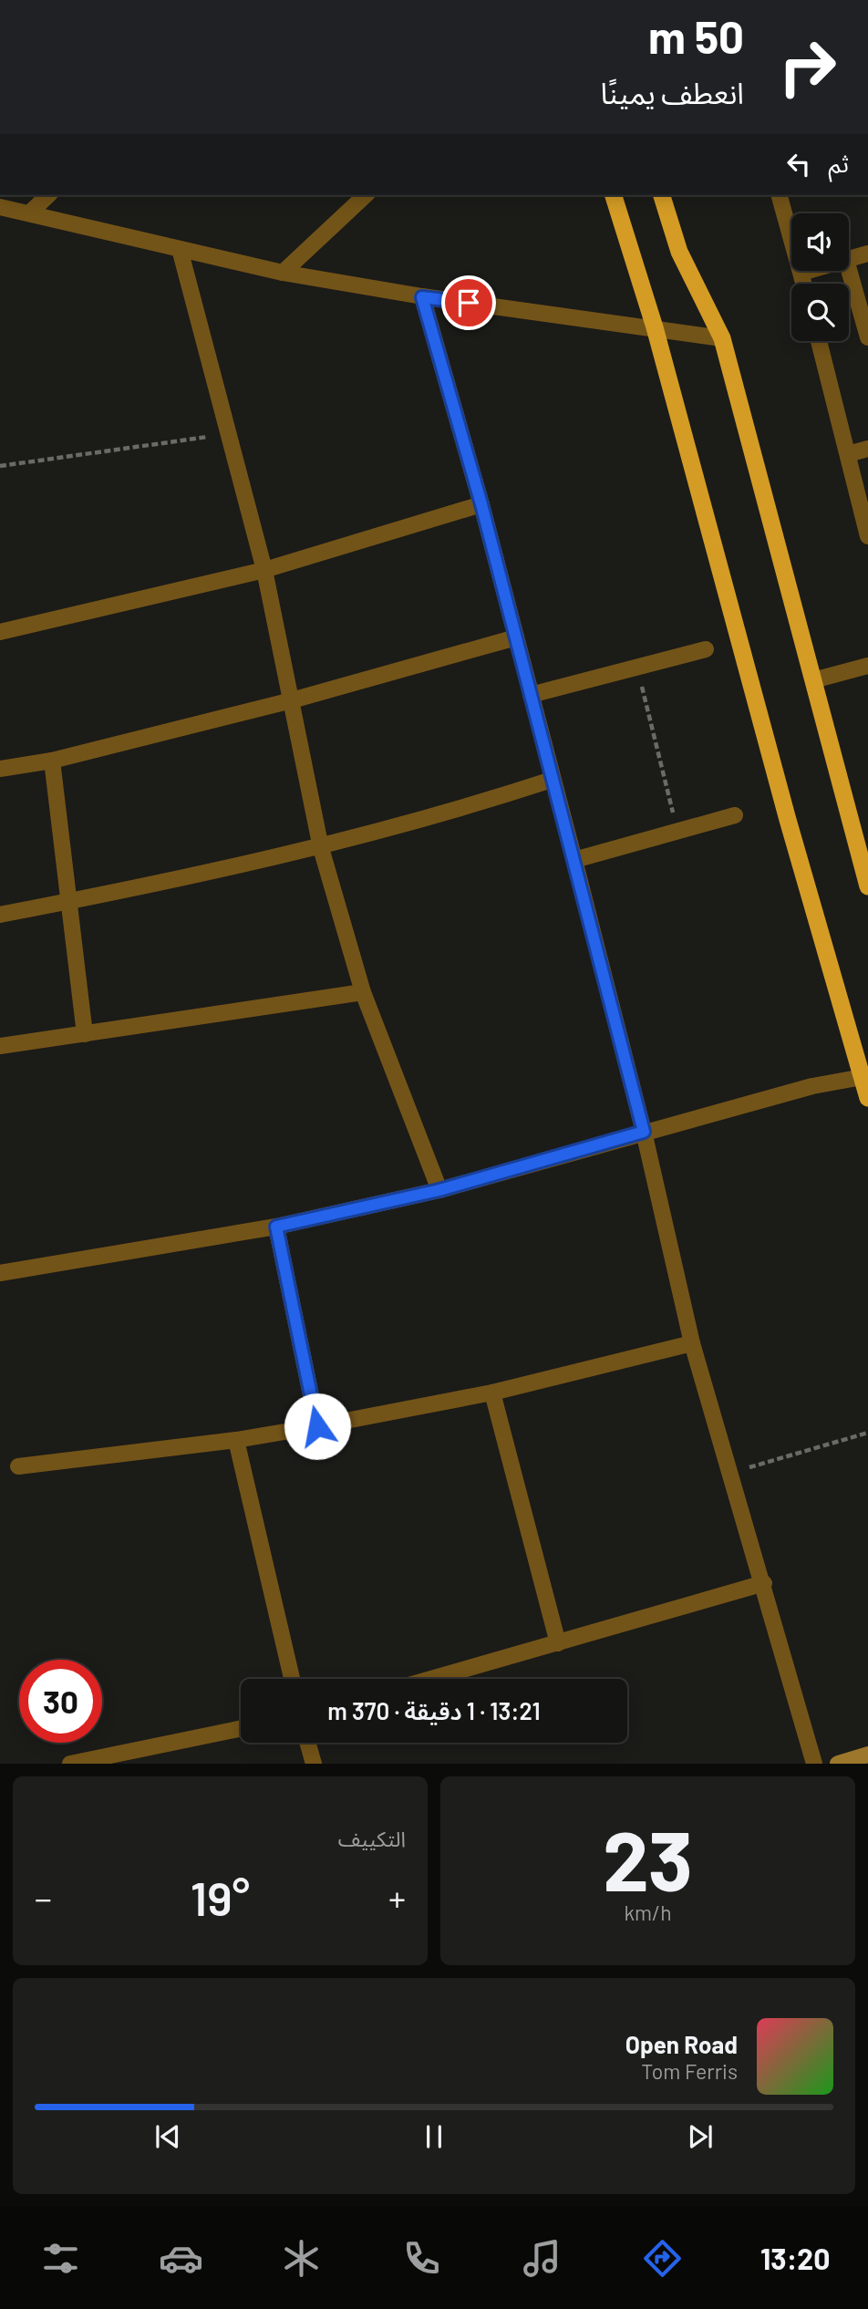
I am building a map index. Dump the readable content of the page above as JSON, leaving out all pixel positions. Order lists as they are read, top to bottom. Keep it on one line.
{"page":{"turn":["50 m","انعطف يمينًا"],"then":"ثم","limit":"30","trip":"13:21 · 1 دقيقة · 370 m","tile":[["23","km/h"],"التكييف"],"heat":["−","19°","+"],"song":["Open Road","Tom Ferris"],"tabs":"13:20"}}
